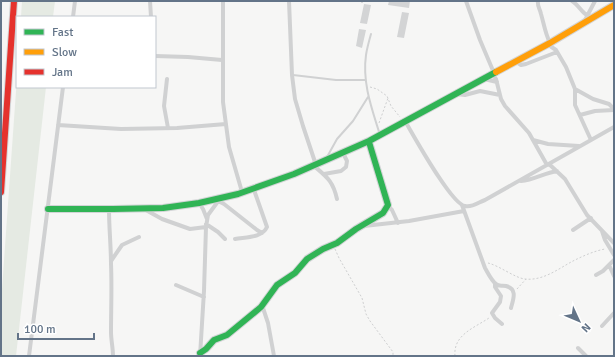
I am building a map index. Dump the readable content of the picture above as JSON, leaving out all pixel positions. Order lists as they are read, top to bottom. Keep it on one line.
{"legend":["Fast","Slow","Jam"],"scale_bar":"100 m","north":"bottom right"}
